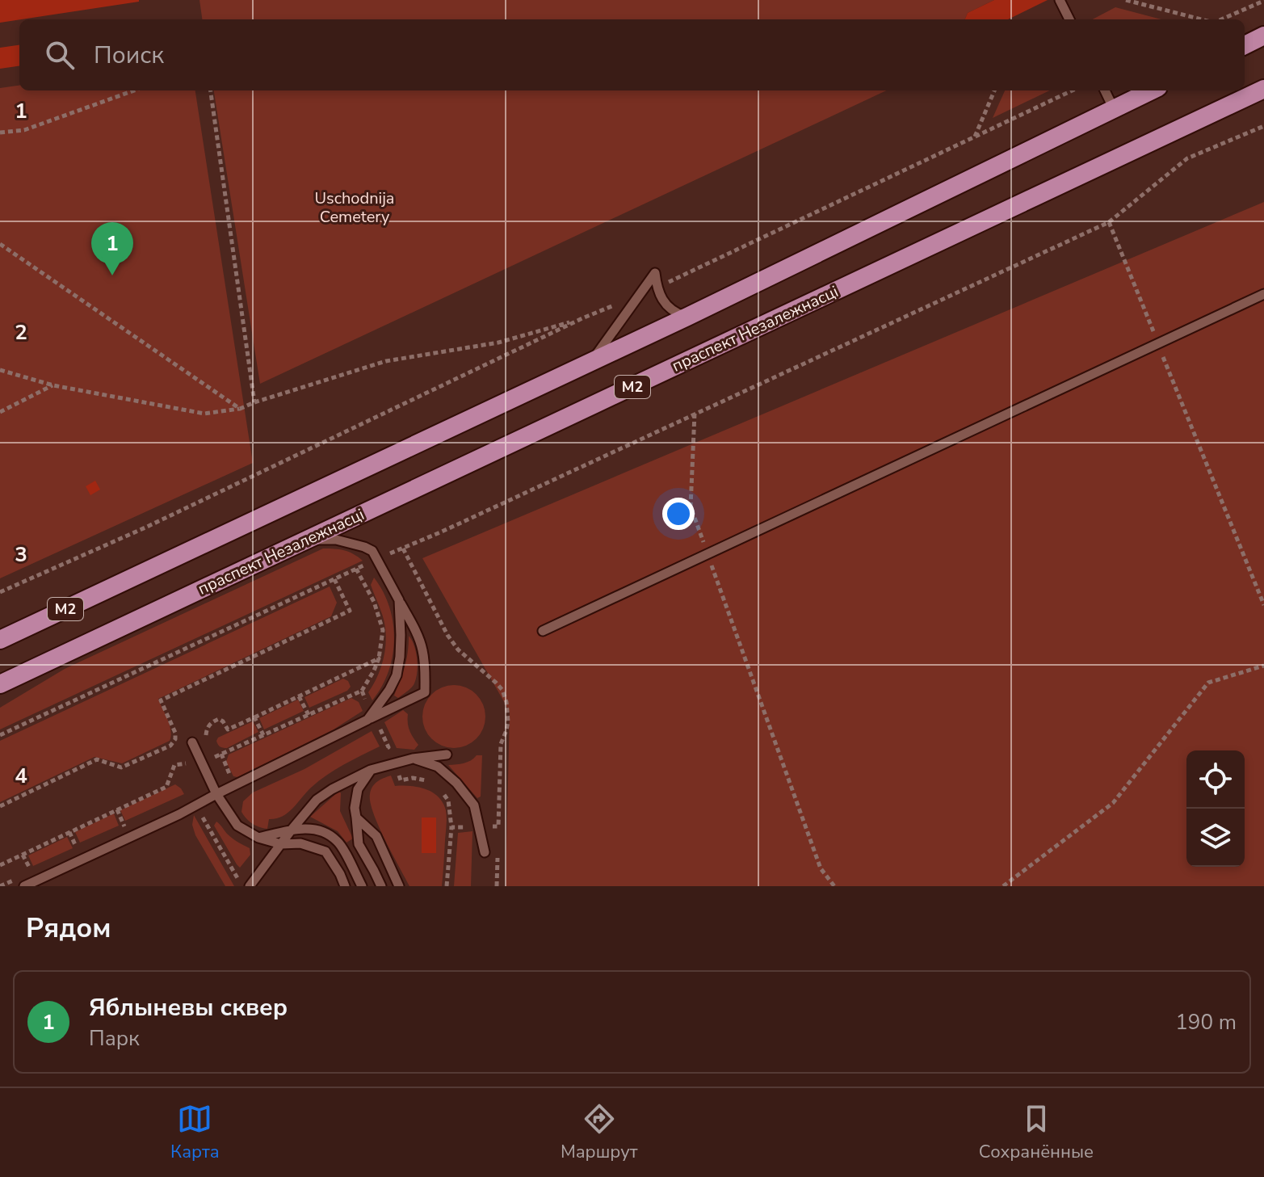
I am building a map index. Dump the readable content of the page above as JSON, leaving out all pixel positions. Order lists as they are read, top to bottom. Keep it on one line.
{"streets":{"main road":["праспект Незалежнасці","М2"]},"parks":["Uschodnija Cemetery"],"page":{"search":"Поиск","pins":"1","heading":"Рядом","list":[{"mark":"1","name":"Яблыневы сквер","note":"Парк","value":"190 m"}],"nav":["Карта","Маршрут","Сохранённые"]},"grid":{"rows":["1","2","3","4"]}}
